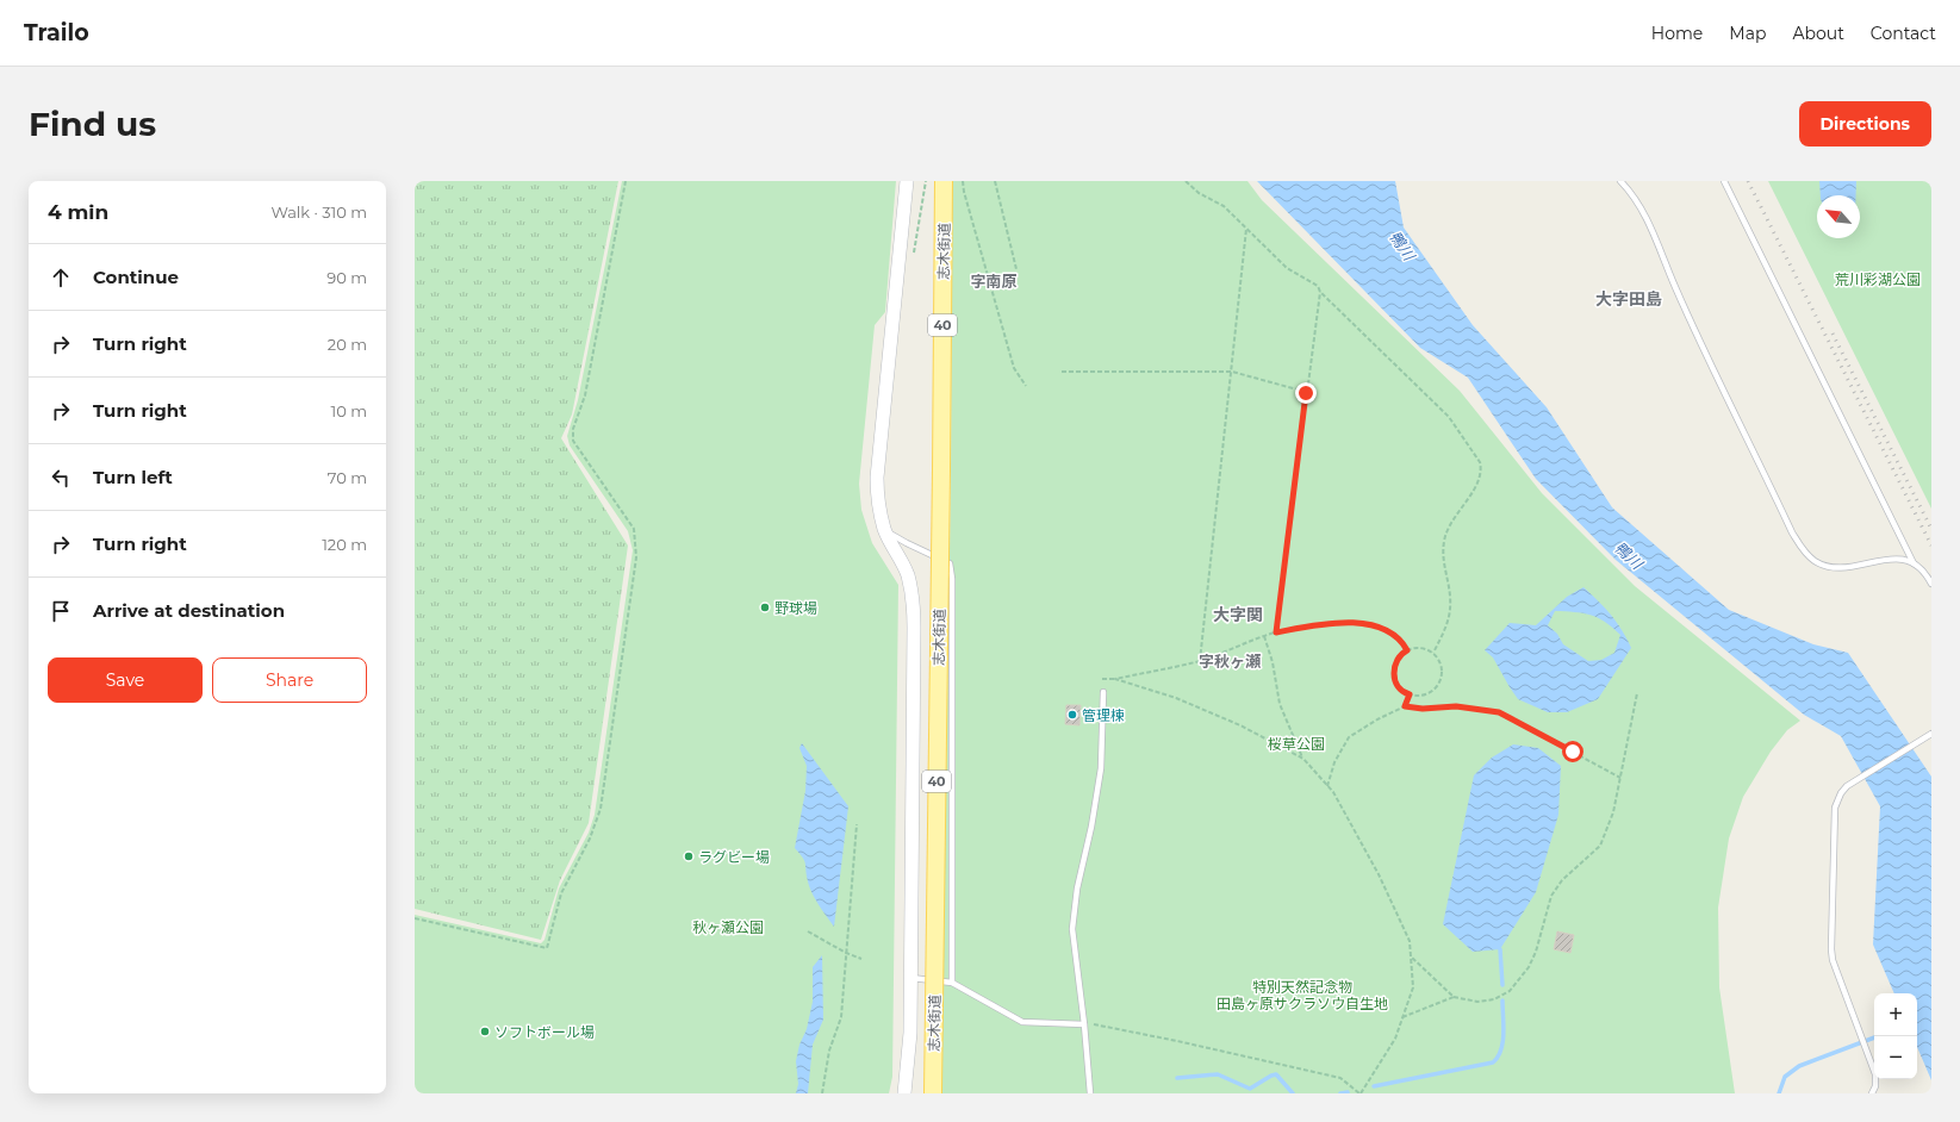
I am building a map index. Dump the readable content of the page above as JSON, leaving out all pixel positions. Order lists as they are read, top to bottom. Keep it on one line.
{"streets":{"main road":["志木街道","40"]},"districts":["字南原","大字田島","大字関","字秋ヶ瀬"],"water":["鴨川"],"parks":["荒川彩湖公園","桜草公園","秋ヶ瀬公園","特別天然記念物 田島ヶ原サクラソウ自生地"],"places":["野球場","管理棟","ラグビー場","ソフトボール場"],"north":"top left","page":{"header":"Trailo","nav":["Home","Map","About","Contact"],"buttons":["Directions",["Save","Share"]],"title":"Find us","heading":["4 min","Walk · 310 m"],"list":[["Continue","90 m"],["Turn right","20 m"],["Turn right","10 m"],["Turn left","70 m"],["Turn right","120 m"],"Arrive at destination"],"map_buttons":["+","−"]}}
